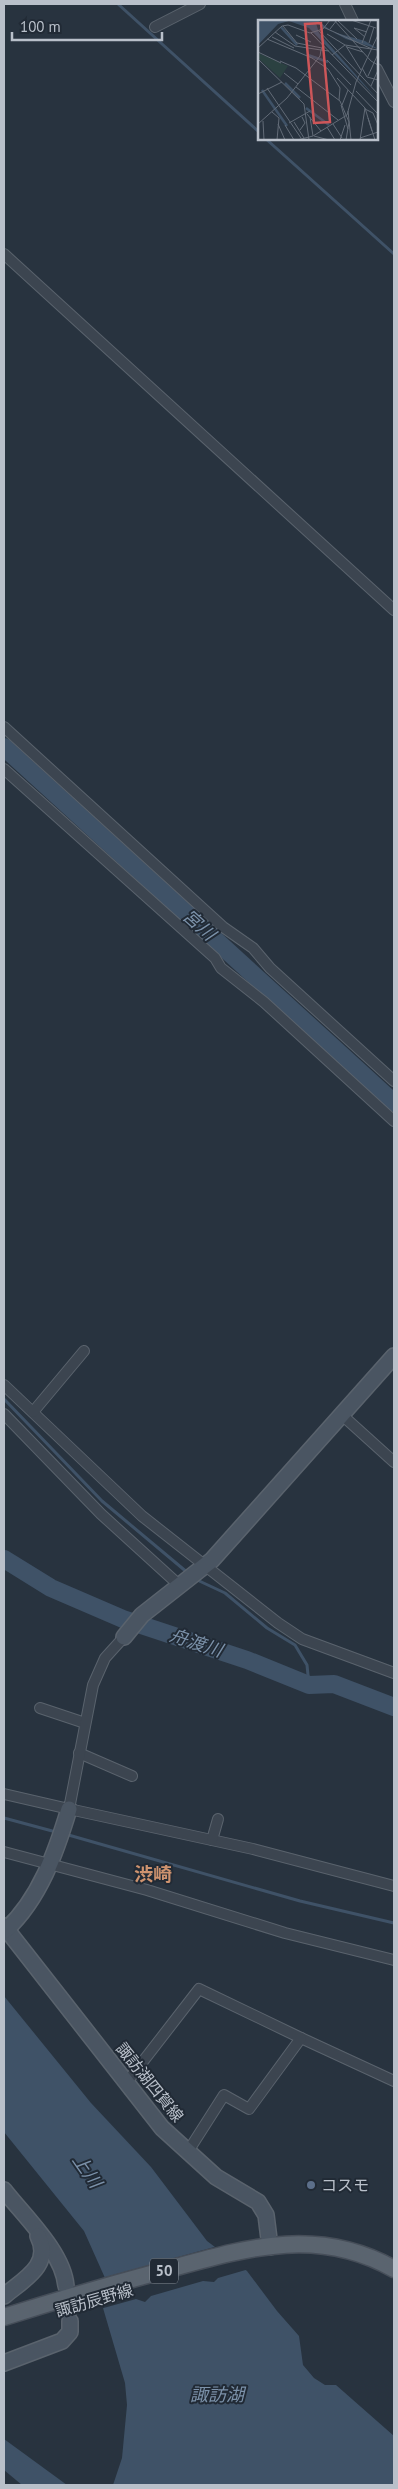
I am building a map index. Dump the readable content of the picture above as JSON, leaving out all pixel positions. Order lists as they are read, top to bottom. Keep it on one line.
{"streets":{"main road":["50","諏訪辰野線"],"street":["諏訪湖四賀線"]},"crossings":[["諏訪湖四賀線","諏訪辰野線"]],"districts":["渋崎"],"water":["宮川","舟渡川","上川","諏訪湖"],"places":["コスモ"],"scale_bar":"100 m"}
